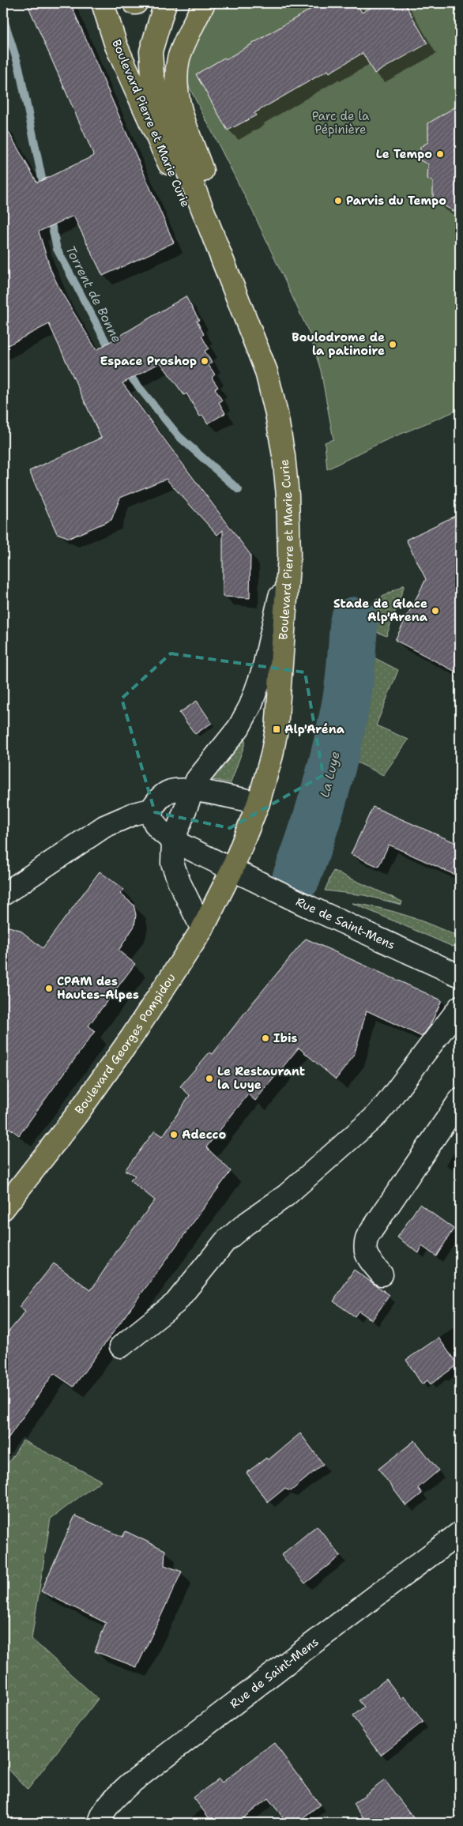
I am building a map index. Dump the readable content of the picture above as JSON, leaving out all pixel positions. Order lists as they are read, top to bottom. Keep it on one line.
{"streets":{"main road":["Boulevard Pierre et Marie Curie","Boulevard Georges Pompidou"],"street":["Rue de Saint-Mens"]},"crossings":[["Boulevard Pierre et Marie Curie","Rue de Saint-Mens"],["Boulevard Pierre et Marie Curie","Boulevard Georges Pompidou"],["Rue de Saint-Mens","Boulevard Georges Pompidou"]],"water":["Torrent de Bonne","La Luye"],"parks":["Parc de la Pépinière"],"places":{"other":["Le Tempo","Parvis du Tempo","Boulodrome de la patinoire","Espace Proshop","Stade de Glace Alp'Arena","CPAM des Hautes-Alpes","Ibis","Le Restaurant la Luye","Adecco"],"transit":["Alp'Aréna"]}}
